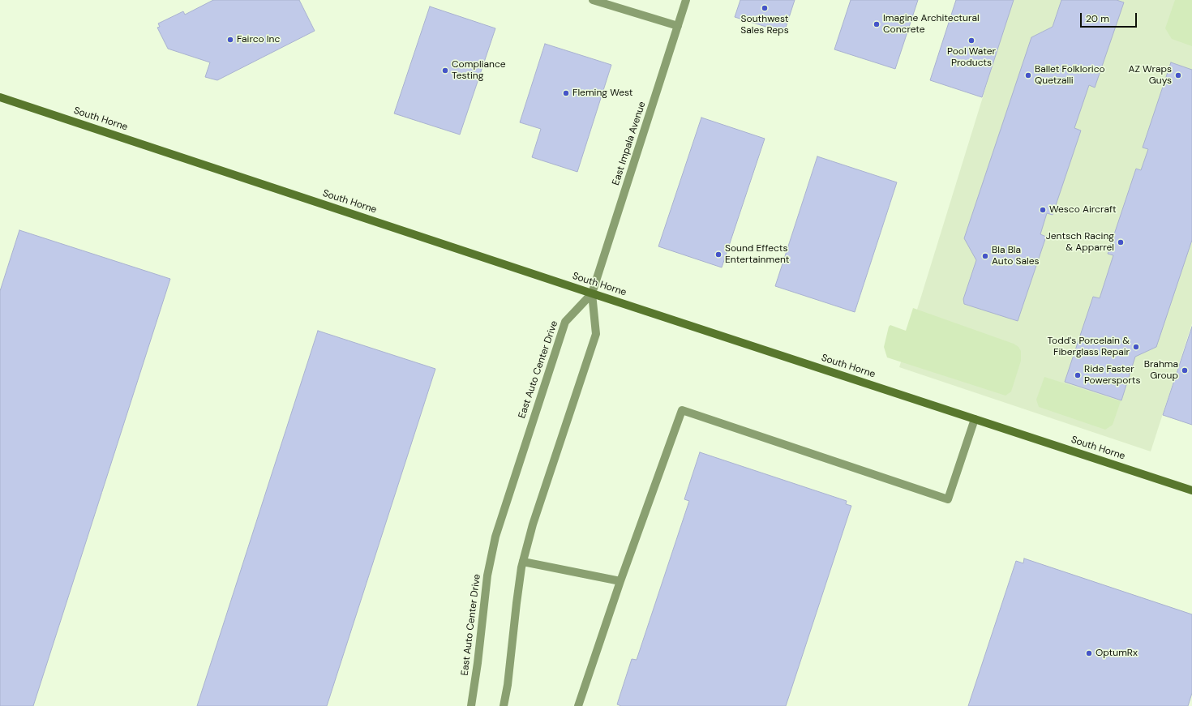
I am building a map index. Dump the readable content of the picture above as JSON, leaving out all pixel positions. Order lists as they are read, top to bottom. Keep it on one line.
{"streets":{"street":["South Horne","East Impala Avenue","East Auto Center Drive"]},"crossings":[["South Horne","East Impala Avenue"],["South Horne","East Auto Center Drive"],["East Impala Avenue","East Auto Center Drive"]],"places":["Southwest Sales Reps","Imagine Architectural Concrete","Fairco Inc","Pool Water Products","Compliance Testing","Ballet Folklorico Quetzalli","AZ Wraps Guys","Fleming West","Wesco Aircraft","Jentsch Racing & Apparrel","Sound Effects Entertainment","Bla Bla Auto Sales","Todd's Porcelain & Fiberglass Repair","Brahma Group","Ride Faster Powersports","OptumRx"],"scale_bar":"20 m"}
